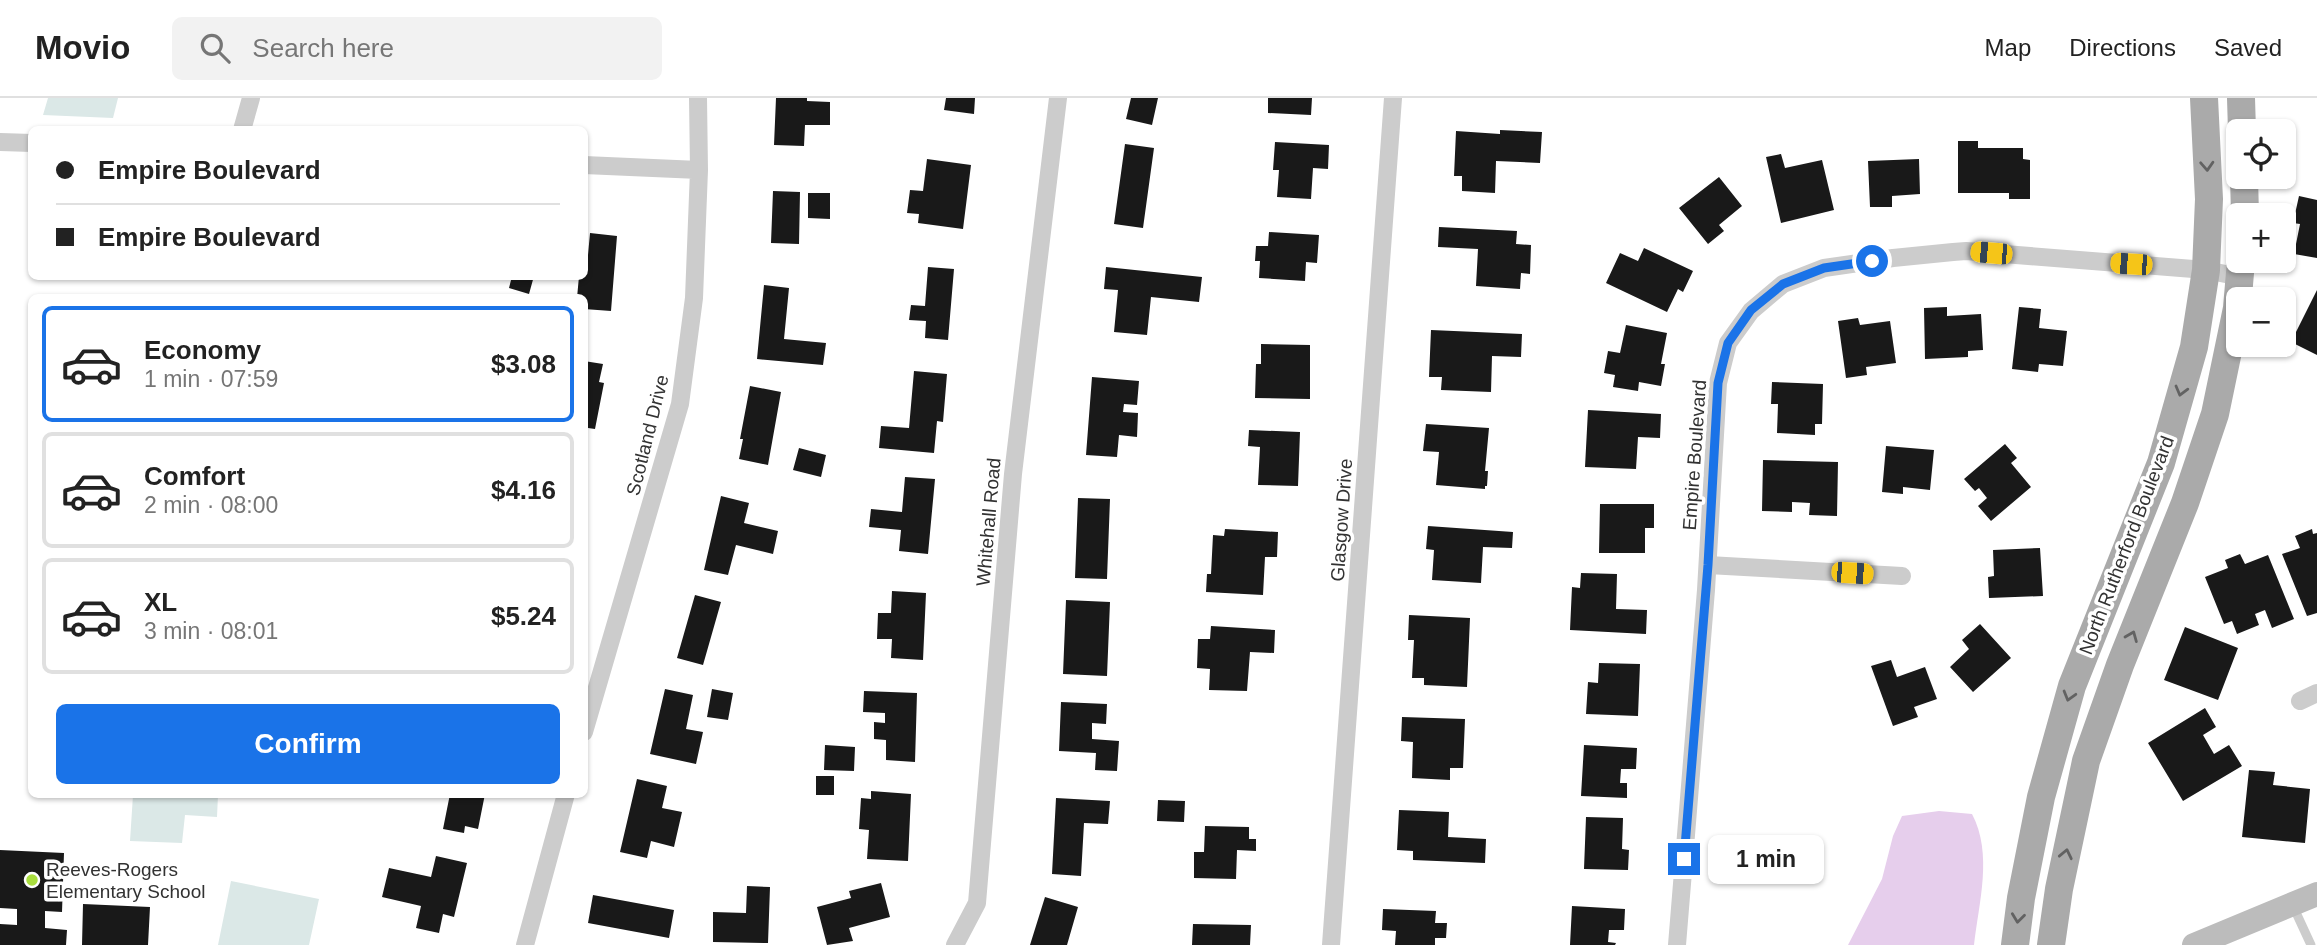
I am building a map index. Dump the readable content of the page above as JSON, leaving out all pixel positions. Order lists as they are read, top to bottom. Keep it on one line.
{"streets":{"main road":["North Rutherford Boulevard"],"street":["Scotland Drive","Empire Boulevard","Glasgow Drive","Whitehall Road"]},"crossings":[["Empire Boulevard","North Rutherford Boulevard"]],"places":["Reeves-Rogers Elementary School"],"page":{"header":"Movio","search":"Search here","nav":["Map","Directions","Saved"],"map_buttons":["+","−"],"banner":["Empire Boulevard","Empire Boulevard"],"list":[{"name":"Economy","note":"1 min · 07:59","value":"$3.08"},{"name":"Comfort","note":"2 min · 08:00","value":"$4.16"},{"name":"XL","note":"3 min · 08:01","value":"$5.24"}],"buttons":"Confirm","bubble":"1 min"}}
